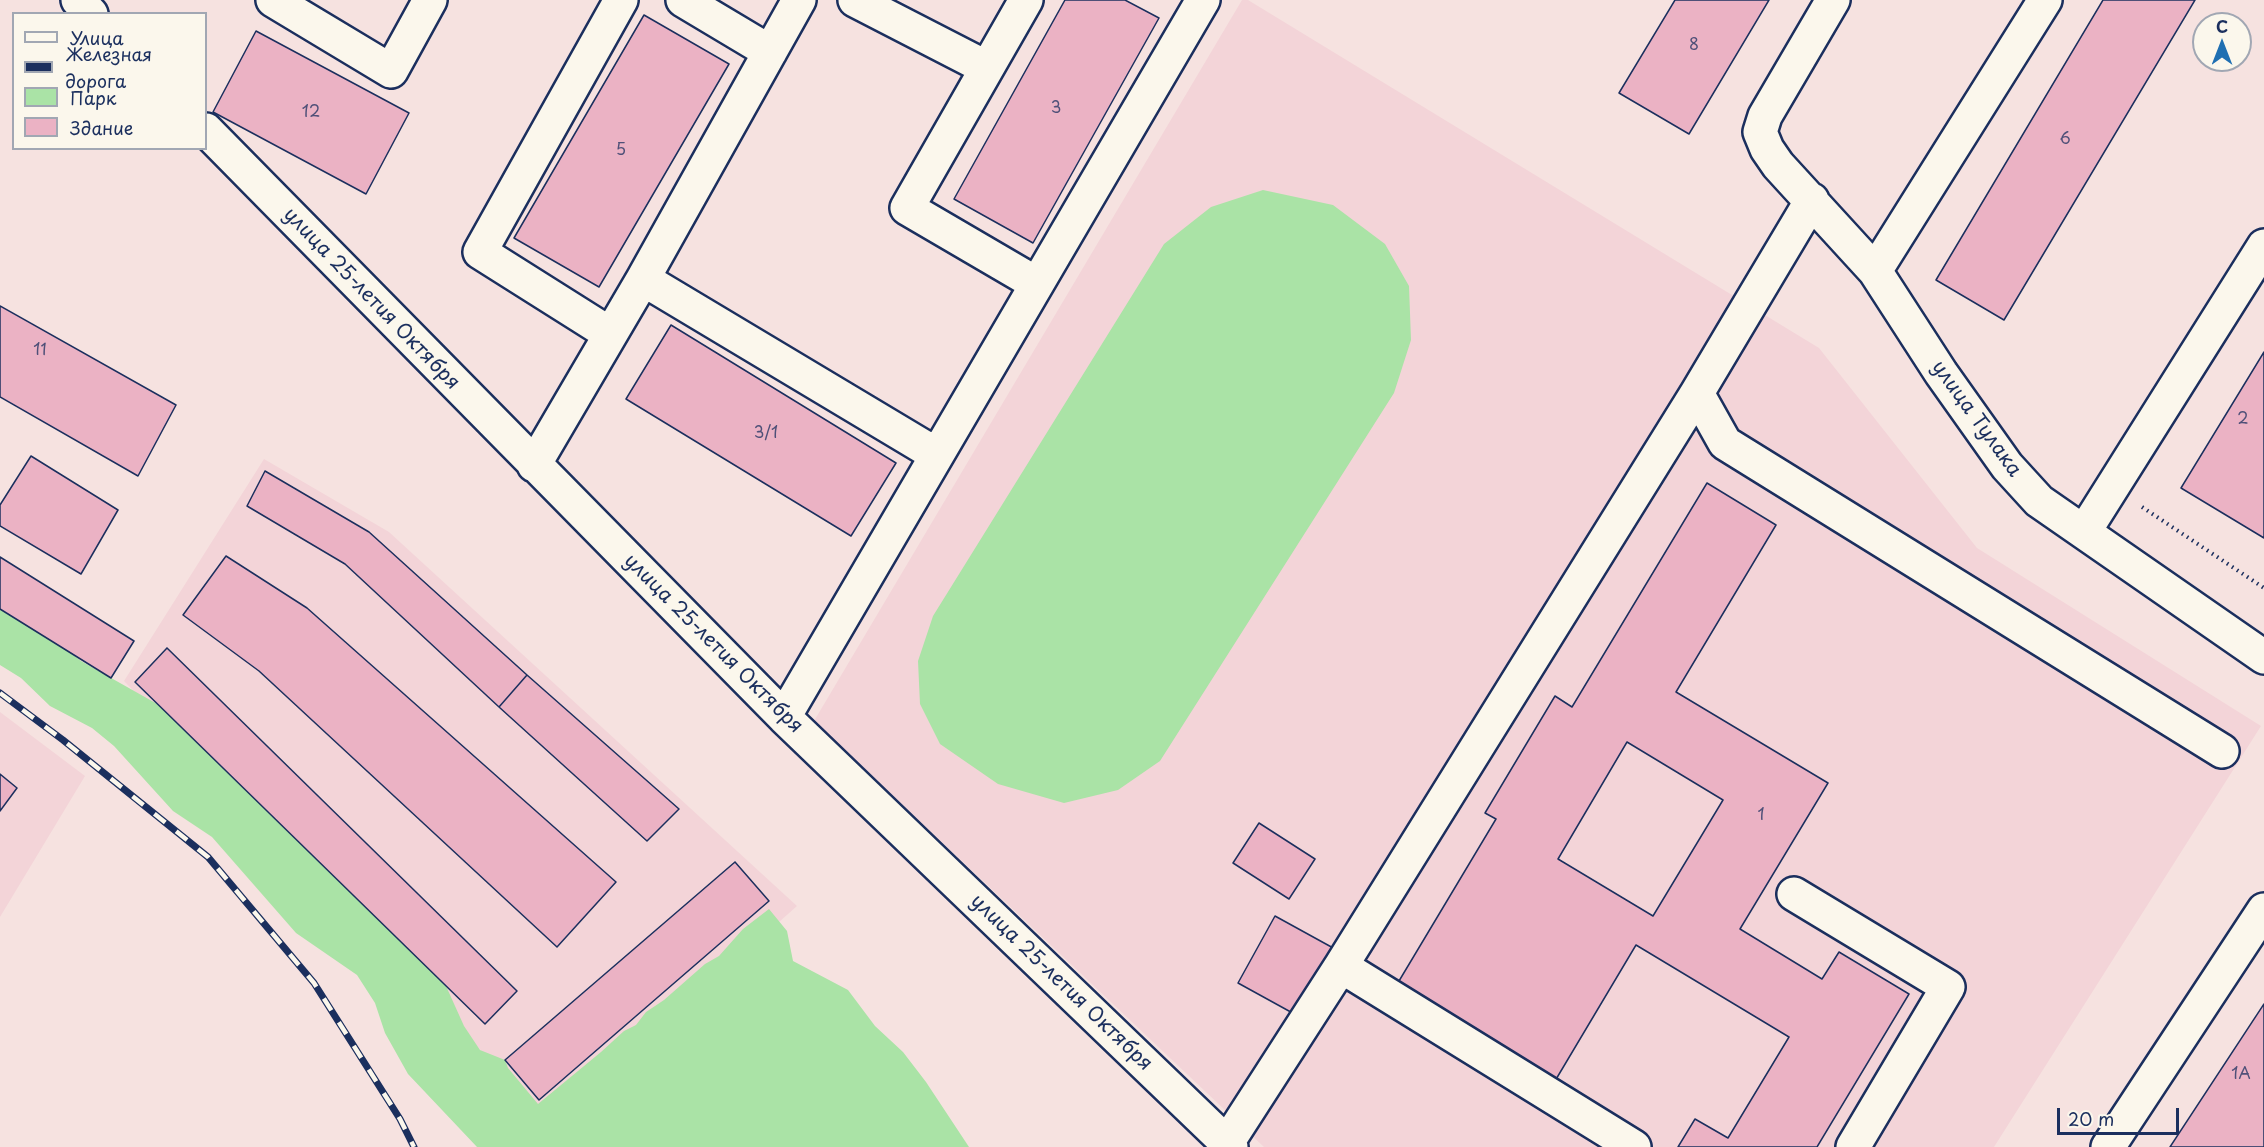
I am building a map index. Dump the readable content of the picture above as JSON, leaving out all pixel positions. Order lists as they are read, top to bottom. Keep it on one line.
{"streets":{"street":["улица 25-летия Октября","улица Тулака"]},"house_numbers":["8","3","12","6","5","11","2","3/1","1","1А"],"legend":["Улица","Железная дорога","Парк","Здание"],"scale_bar":"20 m","north":"top"}
